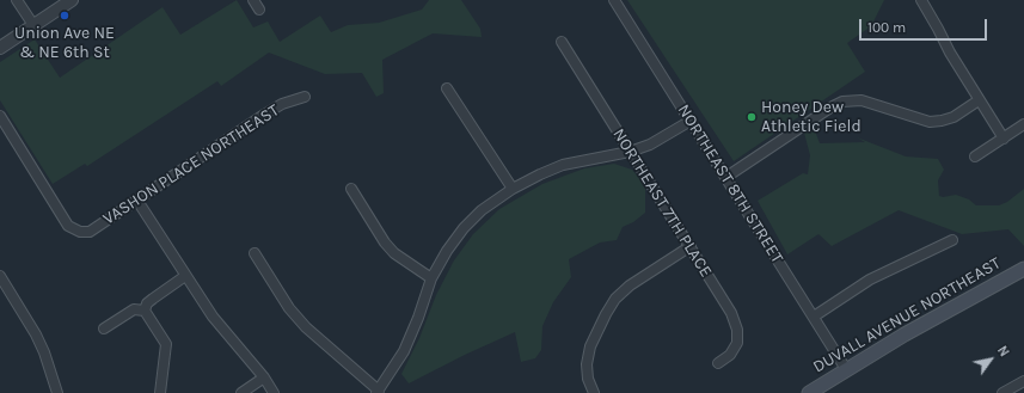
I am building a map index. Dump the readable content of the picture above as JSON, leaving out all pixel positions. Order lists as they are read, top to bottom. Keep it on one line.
{"streets":{"main road":["DUVALL AVENUE NORTHEAST"],"street":["VASHON PLACE NORTHEAST","NORTHEAST 8TH STREET","NORTHEAST 7TH PLACE"]},"crossings":[["NORTHEAST 8TH STREET","DUVALL AVENUE NORTHEAST"]],"places":["Union Ave NE & NE 6th St","Honey Dew Athletic Field"],"scale_bar":"100 m","north":"top right"}
